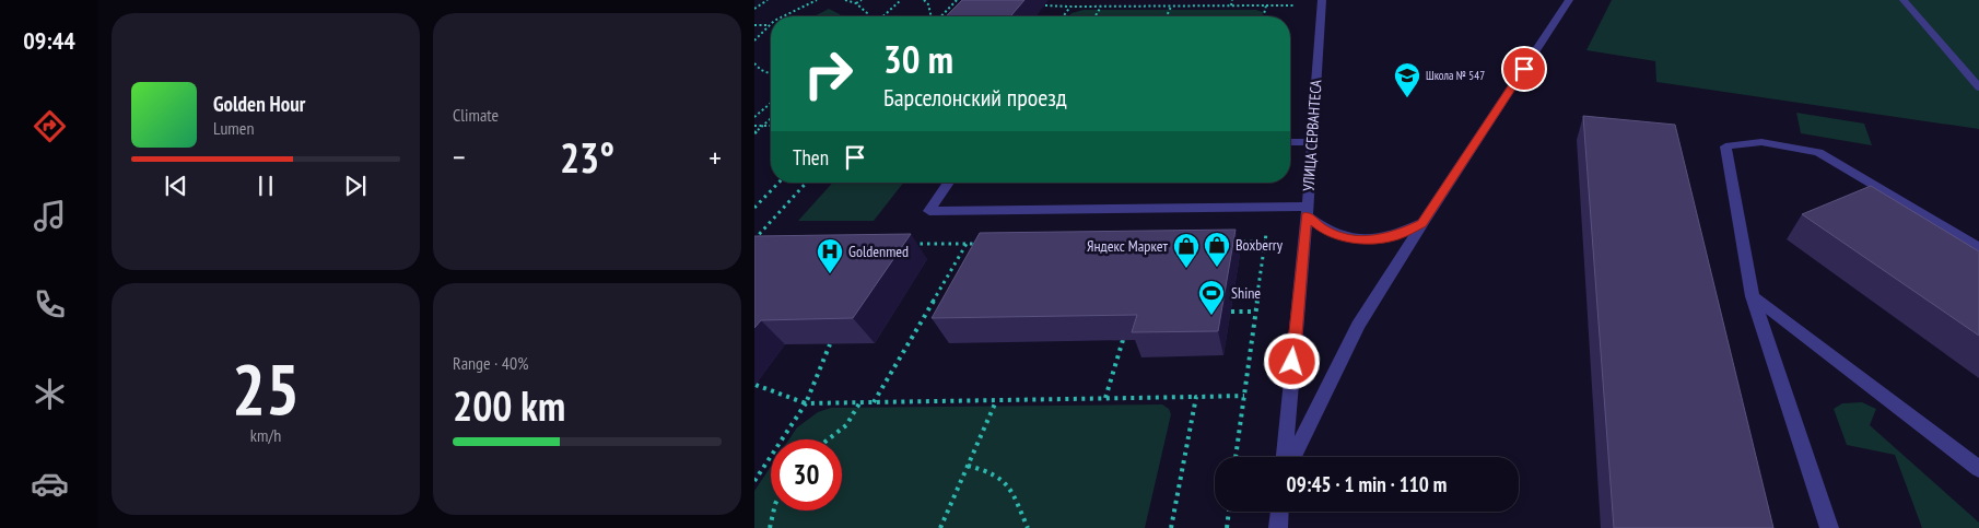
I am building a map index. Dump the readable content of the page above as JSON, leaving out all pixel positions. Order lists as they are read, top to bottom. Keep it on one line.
{"streets":{"street":["УЛИЦА СЕРВАНТЕСА"]},"places":{"school or university":["Школа № 547"],"shop":["Boxberry","Яндекс Маркет"],"hospital":["Goldenmed"],"sports":["Shine"]},"page":{"tabs":"09:44","tile":["Climate",["25","km/h"],["Range · 40%","200 km"]],"turn":["30 m","Барселонский проезд"],"song":["Golden Hour","Lumen"],"then":"Then","heat":["−","23°","+"],"limit":"30","trip":"09:45 · 1 min · 110 m"}}
